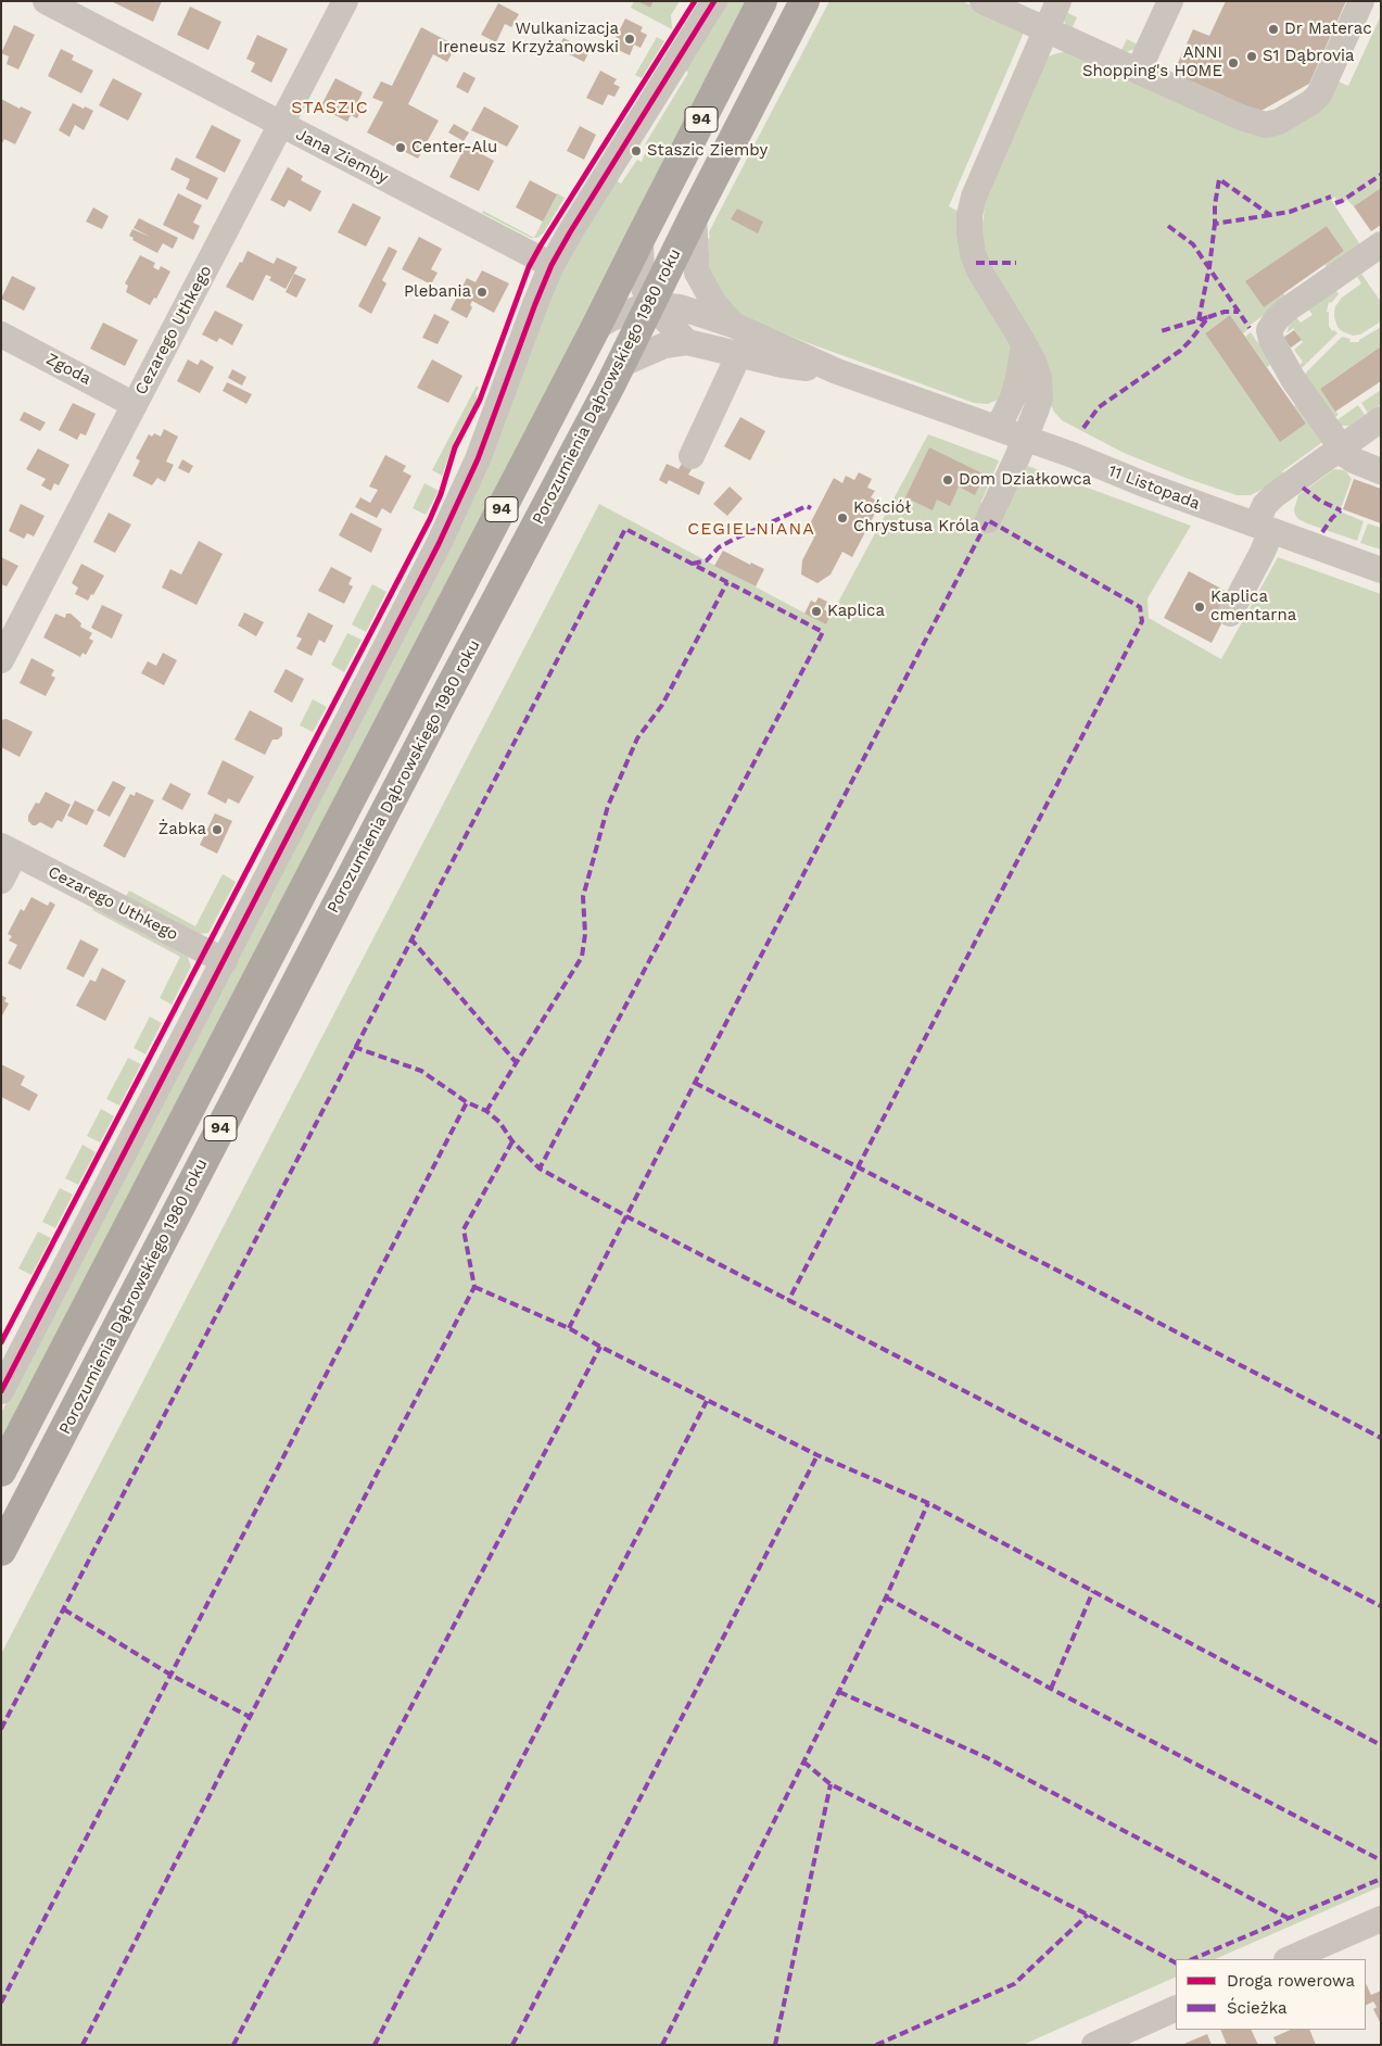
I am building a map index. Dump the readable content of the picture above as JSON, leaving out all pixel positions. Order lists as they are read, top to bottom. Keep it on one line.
{"streets":{"main road":["94","Porozumienia Dąbrowskiego 1980 roku"],"street":["Jana Ziemby","Cezarego Uthkego","Zgoda","11 Listopada"]},"crossings":[["Jana Ziemby","Cezarego Uthkego"],["Cezarego Uthkego","Zgoda"],["Porozumienia Dąbrowskiego 1980 roku","11 Listopada"]],"districts":["STASZIC","CEGIELNIANA"],"places":["Dr Materac","Wulkanizacja Ireneusz Krzyżanowski","S1 Dąbrovia","ANNI Shopping's HOME","Center-Alu","Staszic Ziemby","Plebania","Dom Działkowca","Kościół Chrystusa Króla","Kaplica cmentarna","Kaplica","Żabka"],"legend":["Droga rowerowa","Ścieżka"]}
